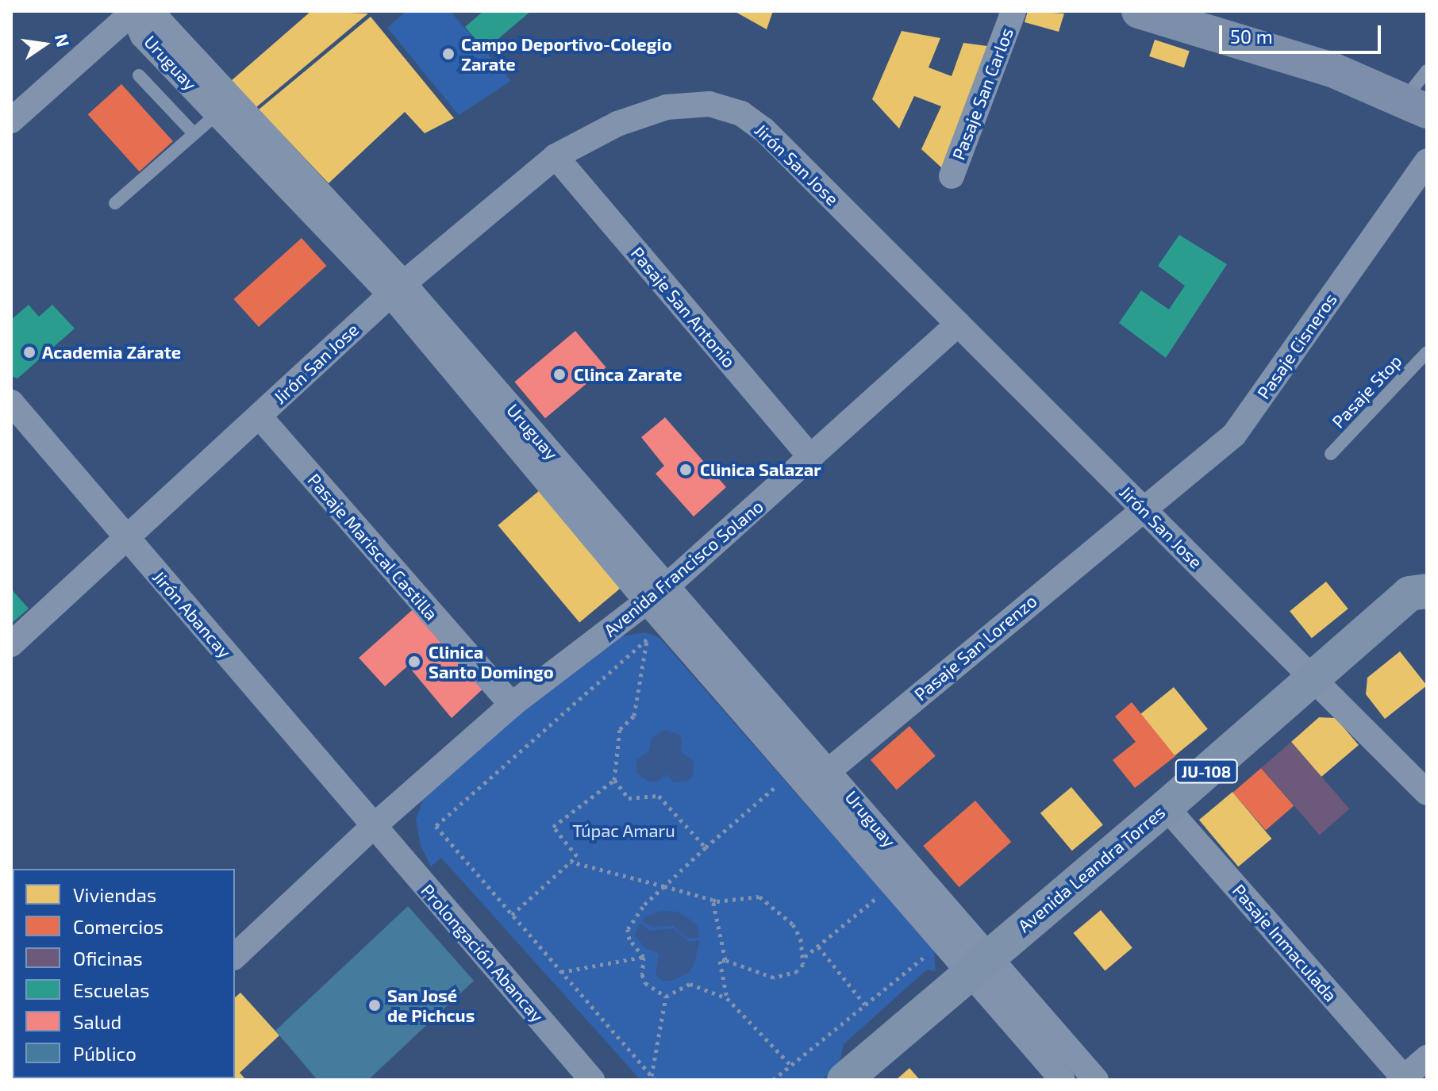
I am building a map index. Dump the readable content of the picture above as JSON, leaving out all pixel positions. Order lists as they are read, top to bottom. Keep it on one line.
{"streets":{"main road":["JU-108","Avenida Leandra Torres"],"street":["Uruguay","Pasaje San Carlos","Jirón San Jose","Pasaje San Antonio","Pasaje Cisneros","Pasaje Mariscal Castilla","Avenida Francisco Solano","Jirón Abancay","Pasaje San Lorenzo","Pasaje Inmaculada","Prolongación Abancay"],"lane":["Pasaje Stop"]},"crossings":[["Uruguay","Jirón San Jose"],["Uruguay","Avenida Francisco Solano"],["Uruguay","Pasaje San Lorenzo"],["Uruguay","Avenida Leandra Torres"],["Jirón San Jose","Pasaje San Antonio"],["Jirón San Jose","Pasaje Cisneros"],["Jirón San Jose","Pasaje Mariscal Castilla"],["Jirón San Jose","Avenida Francisco Solano"],["Jirón San Jose","Jirón Abancay"],["Jirón San Jose","Pasaje San Lorenzo"],["Jirón San Jose","Avenida Leandra Torres"],["Pasaje San Antonio","Avenida Francisco Solano"],["Pasaje Cisneros","Pasaje San Lorenzo"],["Pasaje Mariscal Castilla","Avenida Francisco Solano"],["Avenida Francisco Solano","Jirón Abancay"],["Avenida Francisco Solano","Prolongación Abancay"],["Jirón Abancay","Prolongación Abancay"],["Avenida Leandra Torres","Pasaje Inmaculada"]],"parks":["Túpac Amaru"],"places":["Campo Deportivo-Colegio Zarate","Academia Zárate","Clinca Zarate","Clinica Salazar","Clinica Santo Domingo","San José de Pichcus"],"legend":["Viviendas","Comercios","Oficinas","Escuelas","Salud","Público"],"scale_bar":"50 m","north":"right"}
